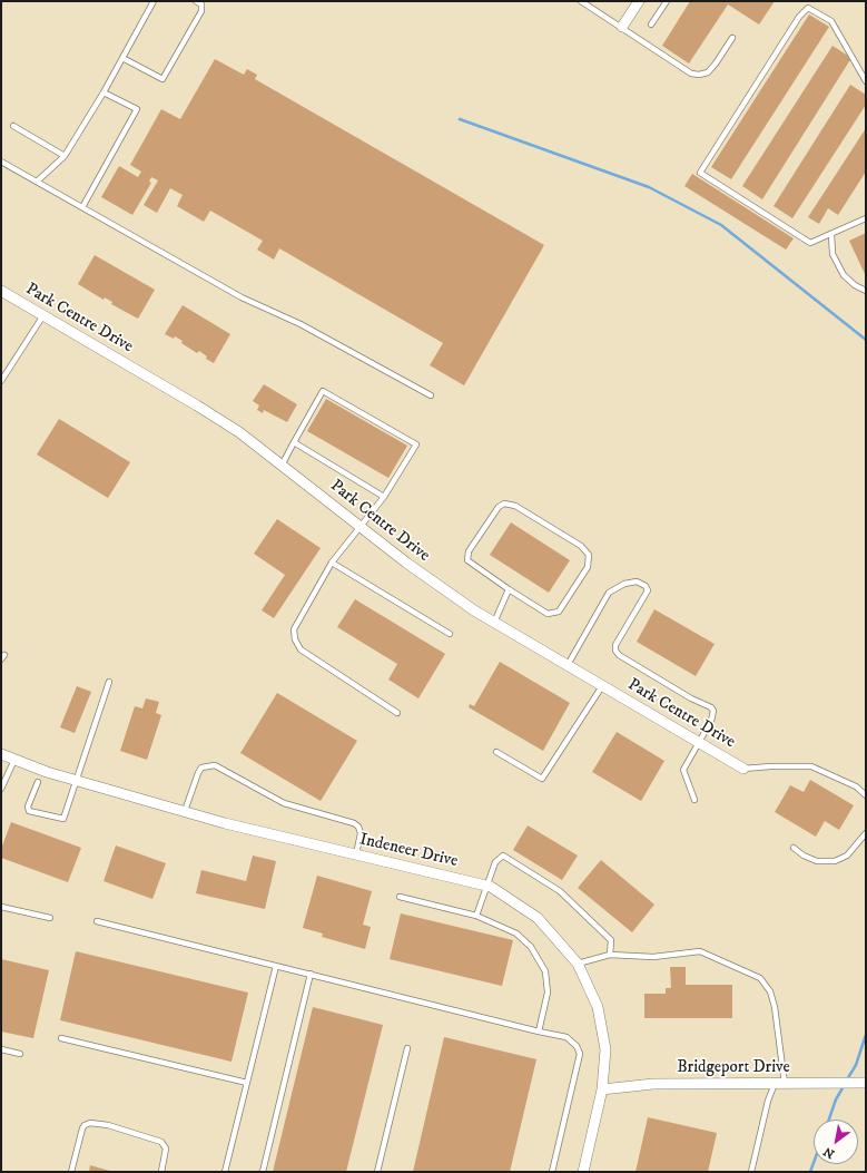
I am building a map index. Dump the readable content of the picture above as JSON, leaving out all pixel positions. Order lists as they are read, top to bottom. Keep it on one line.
{"streets":{"street":["Park Centre Drive","Indeneer Drive","Bridgeport Drive"]},"crossings":[["Indeneer Drive","Bridgeport Drive"]],"north":"bottom left"}
